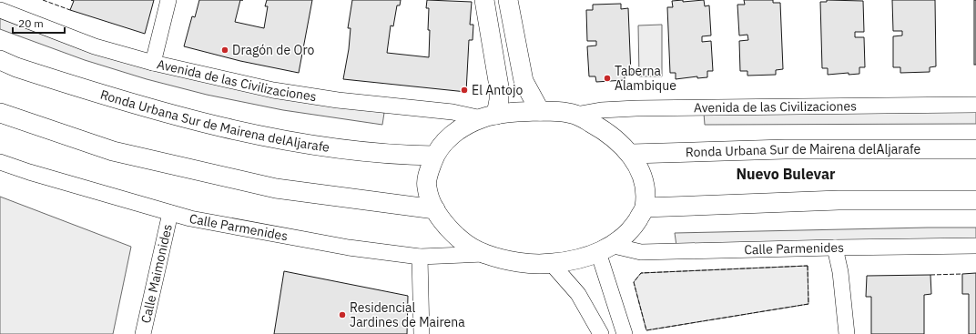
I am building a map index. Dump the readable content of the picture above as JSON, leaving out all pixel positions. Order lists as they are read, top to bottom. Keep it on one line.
{"streets":{"street":["Avenida de las Civilizaciones","Ronda Urbana Sur de Mairena delAljarafe","Calle Parmenides","Calle Maimonides"]},"crossings":[["Calle Parmenides","Calle Maimonides"]],"districts":["Nuevo Bulevar"],"places":["Dragón de Oro","Taberna Alambique","El Antojo","Residencial Jardines de Mairena"],"scale_bar":"20 m"}
